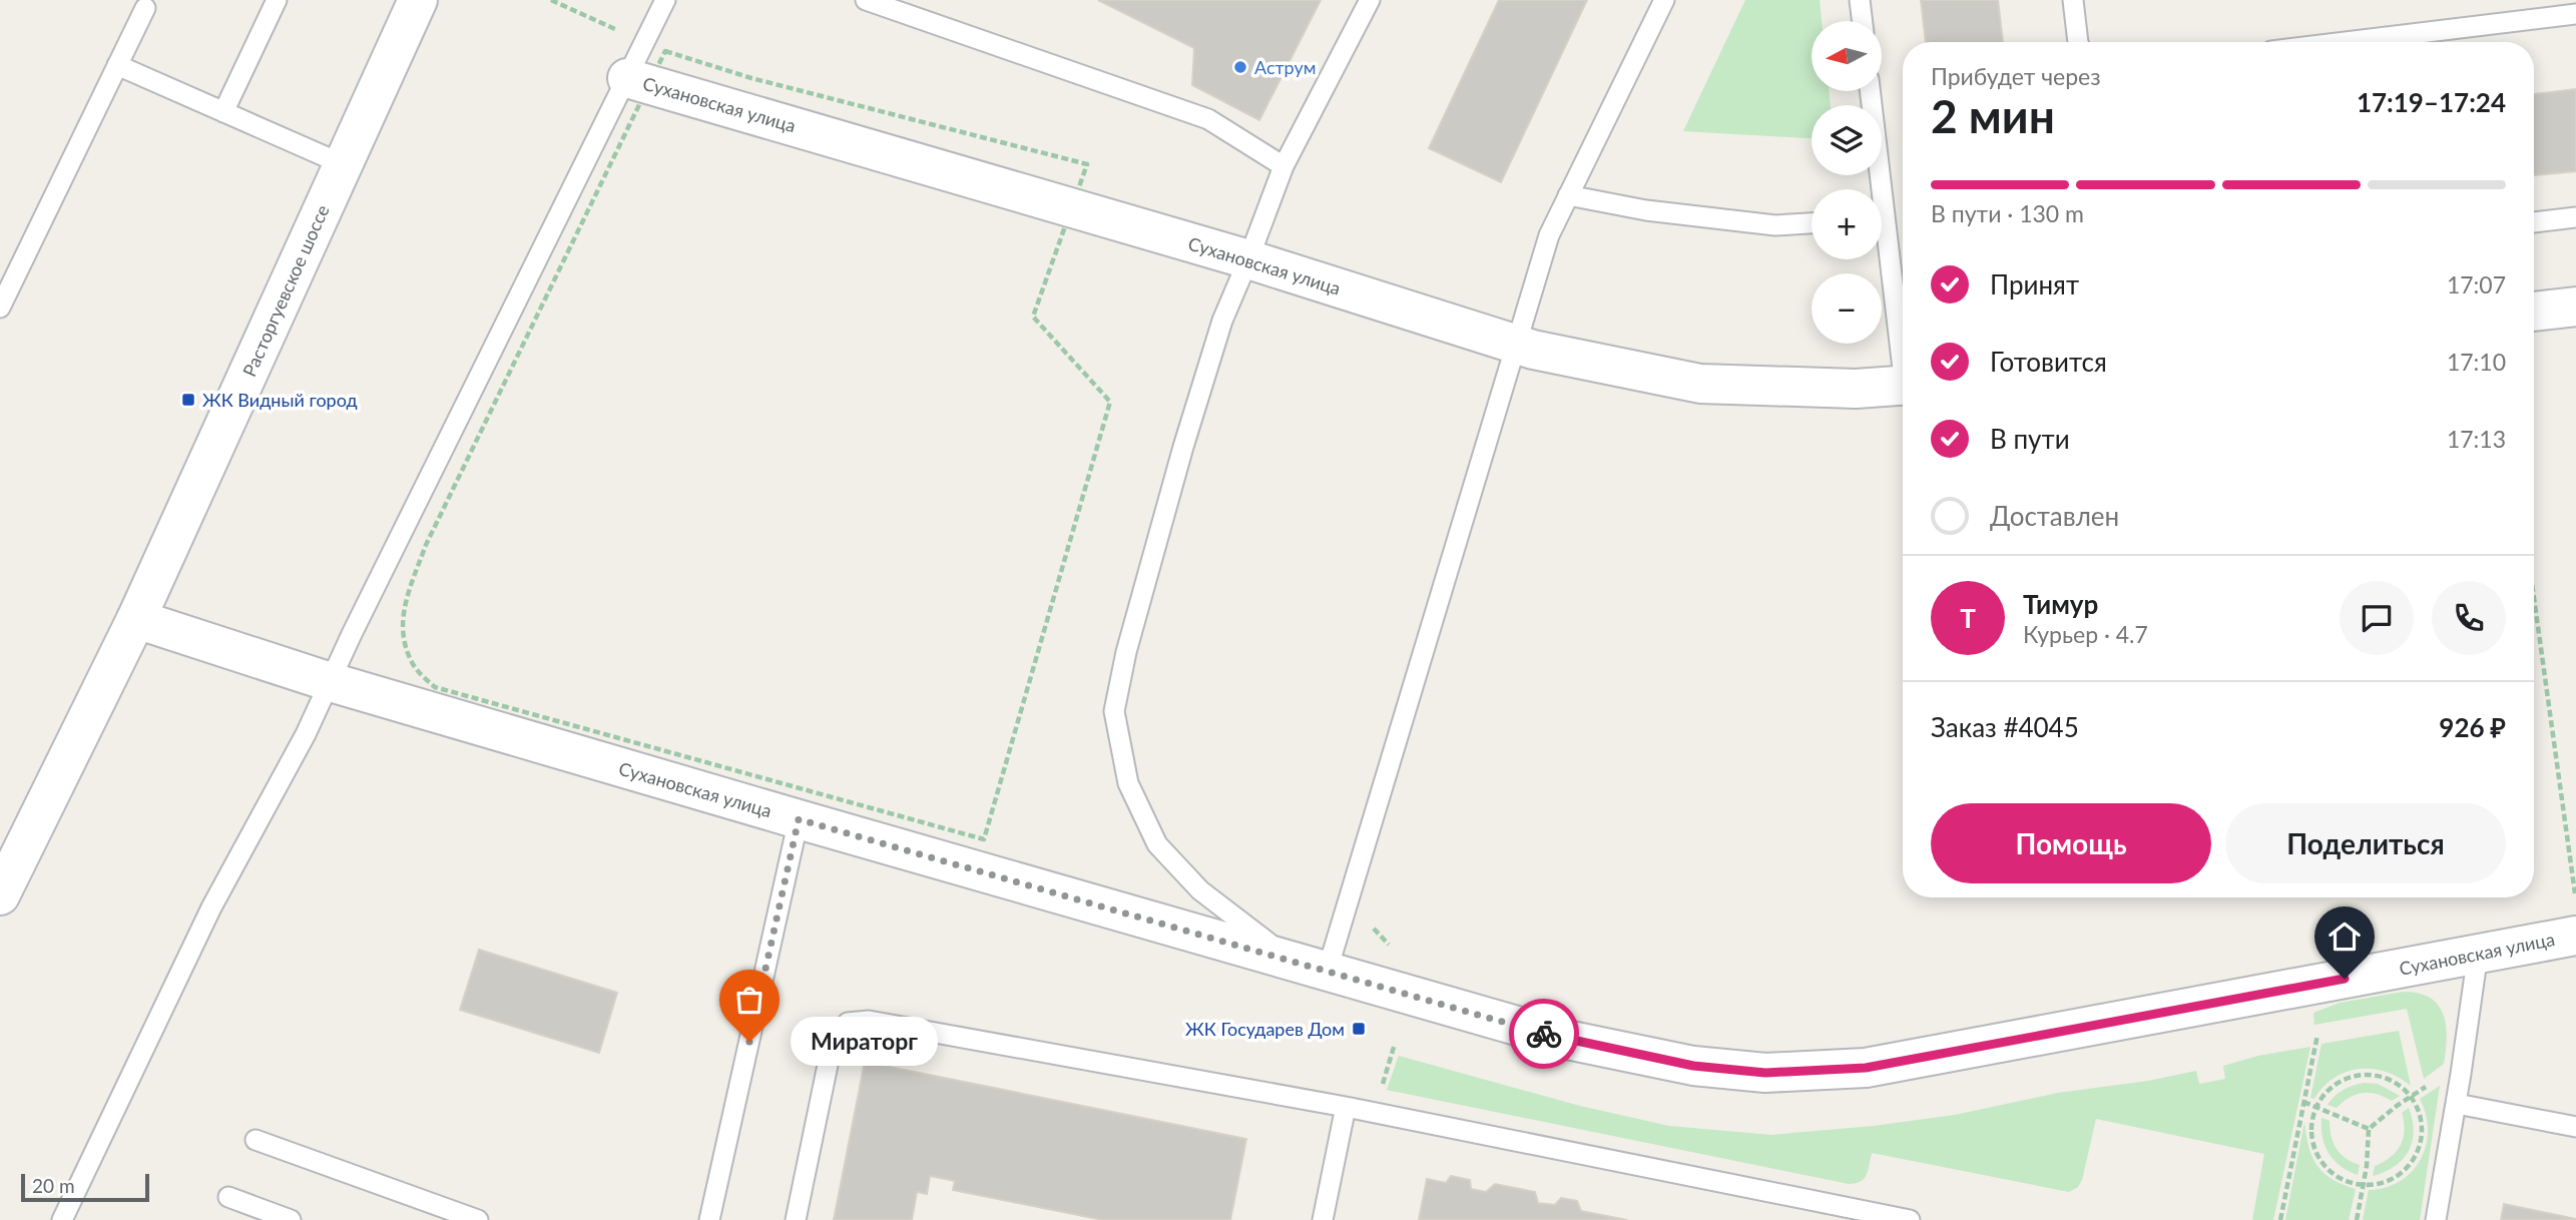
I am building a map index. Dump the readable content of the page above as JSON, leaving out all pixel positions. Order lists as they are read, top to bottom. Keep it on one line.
{"streets":{"street":["Сухановская улица","Расторгуевское шоссе"]},"crossings":[["Сухановская улица","Расторгуевское шоссе"]],"places":{"other":["Аструм","Мираторг"],"transit":["ЖК Видный город","ЖК Государев Дом"]},"scale_bar":"20 m","north":"left","page":{"map_buttons":["+","−"],"heading":["2 мин","Прибудет через","17:19–17:24"],"panel":["Тимур","Курьер · 4.7","Заказ #4045","926 ₽"],"bar":"В пути · 130 m","list":[["Принят","17:07"],["Готовится","17:10"],["В пути","17:13"],"Доставлен"],"round":"Т","buttons":["Помощь","Поделиться"],"bubble":"Мираторг","scale":"20 m"}}
